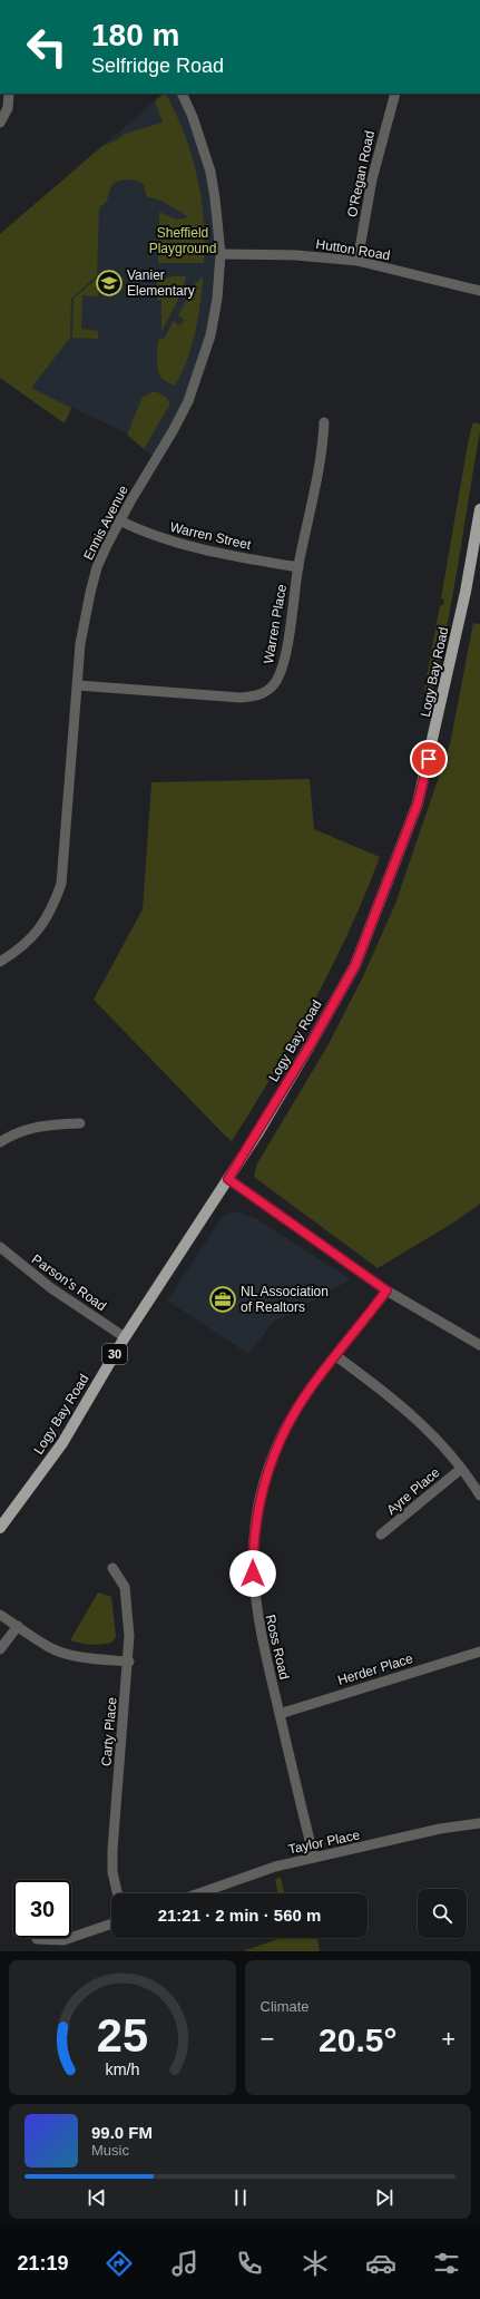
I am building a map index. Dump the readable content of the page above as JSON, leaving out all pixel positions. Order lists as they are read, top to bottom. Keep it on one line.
{"streets":{"main road":["Logy Bay Road","30"],"street":["O'Regan Road","Hutton Road","Ennis Avenue","Warren Street","Warren Place","Parson's Road","Ayre Place","Ross Road","Herder Place","Carty Place","Taylor Place"]},"crossings":[["O'Regan Road","Hutton Road"],["Hutton Road","Ennis Avenue"],["Ennis Avenue","Warren Street"],["Ennis Avenue","Warren Place"],["Warren Street","Warren Place"],["Logy Bay Road","Parson's Road"],["Ross Road","Herder Place"],["Ross Road","Taylor Place"]],"parks":["Sheffield Playground"],"places":{"school or university":["Vanier Elementary"],"office":["NL Association of Realtors"]},"page":{"turn":["180 m","Selfridge Road"],"limit":"30","trip":"21:21 · 2 min · 560 m","tile":"Climate","heat":["−","20.5°","+"],"song":["99.0 FM","Music"],"tabs":"21:19","gauge":["25","km/h"]}}
